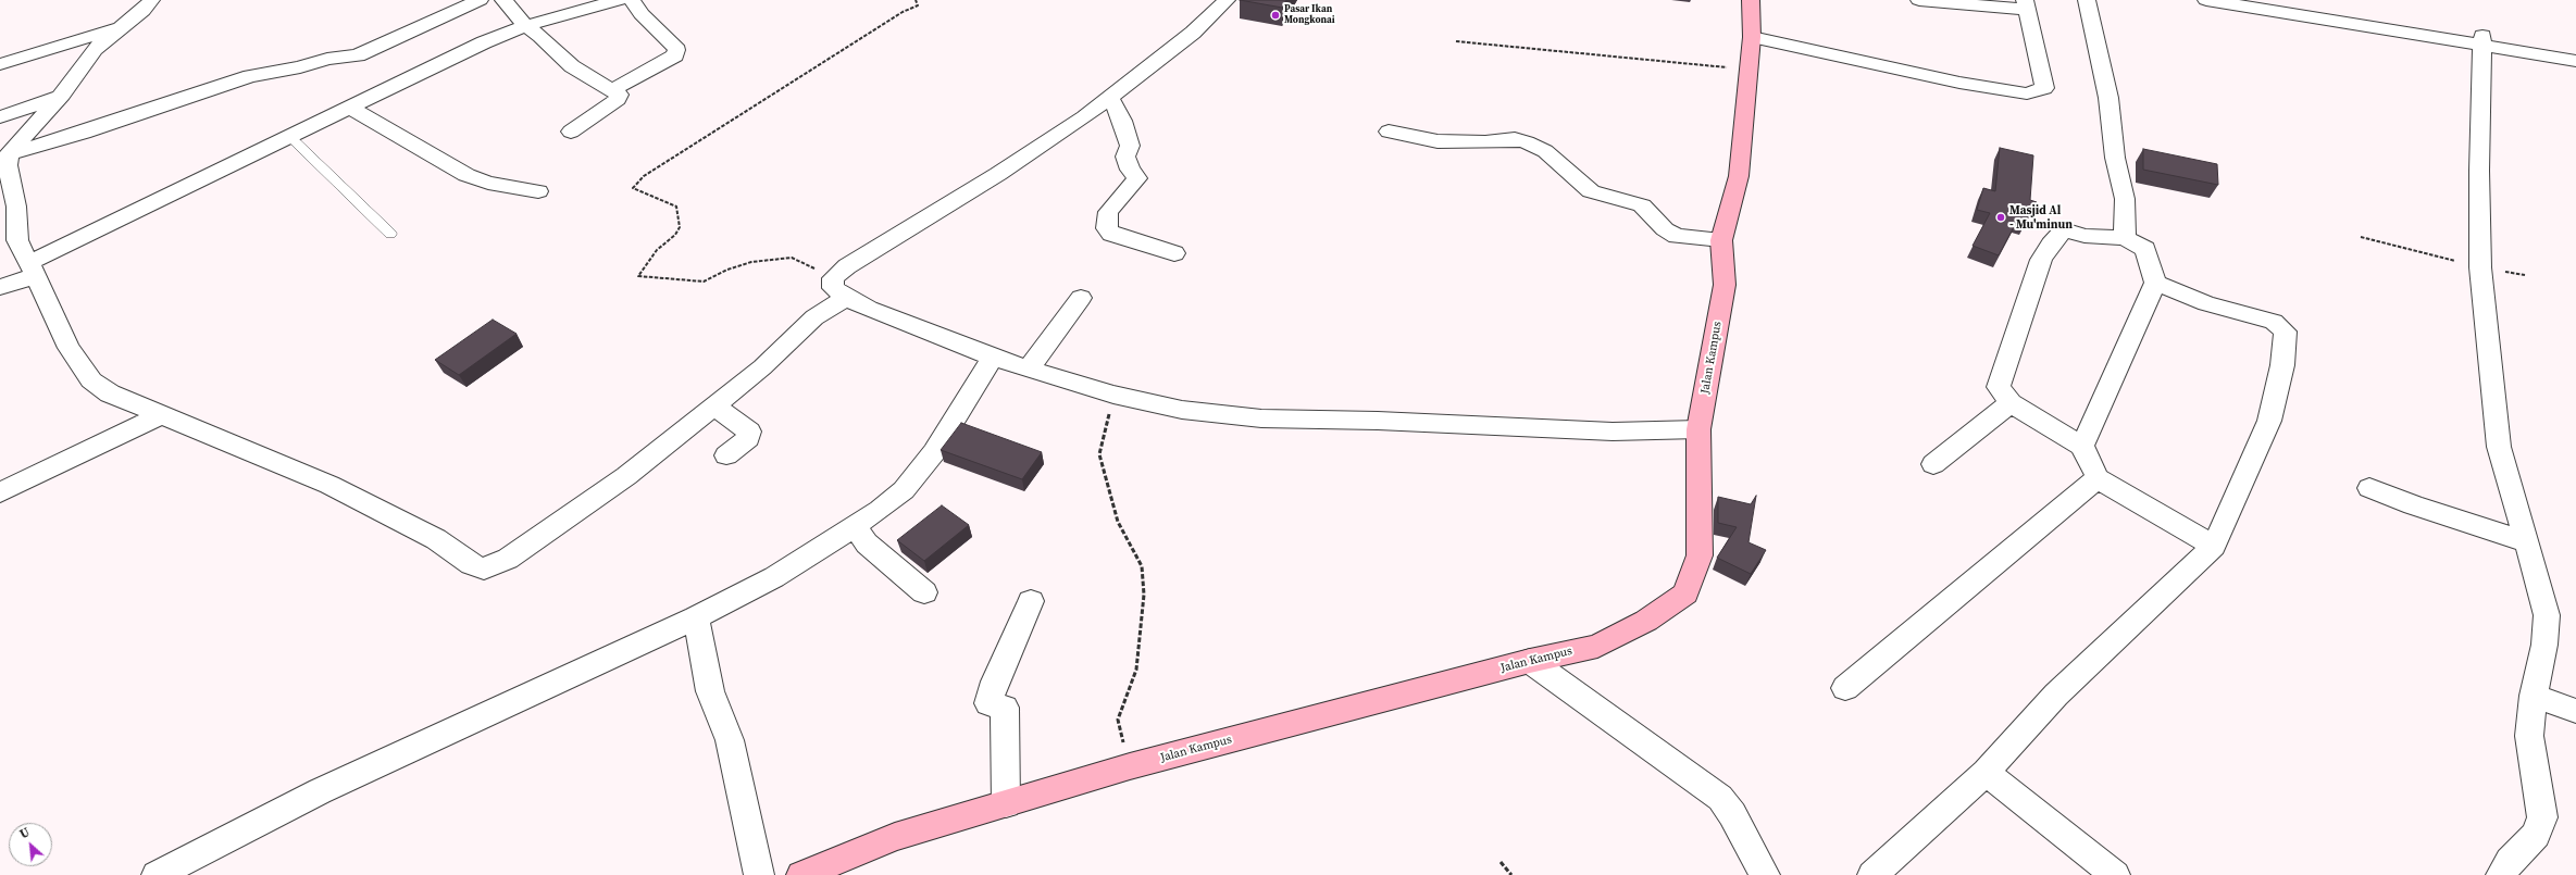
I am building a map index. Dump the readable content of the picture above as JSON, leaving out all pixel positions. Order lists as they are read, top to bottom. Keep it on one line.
{"streets":{"street":["Jalan Kampus"]},"places":["Pasar Ikan Mongkonai","Masjid Al - Mu'minun"],"north":"top left"}
